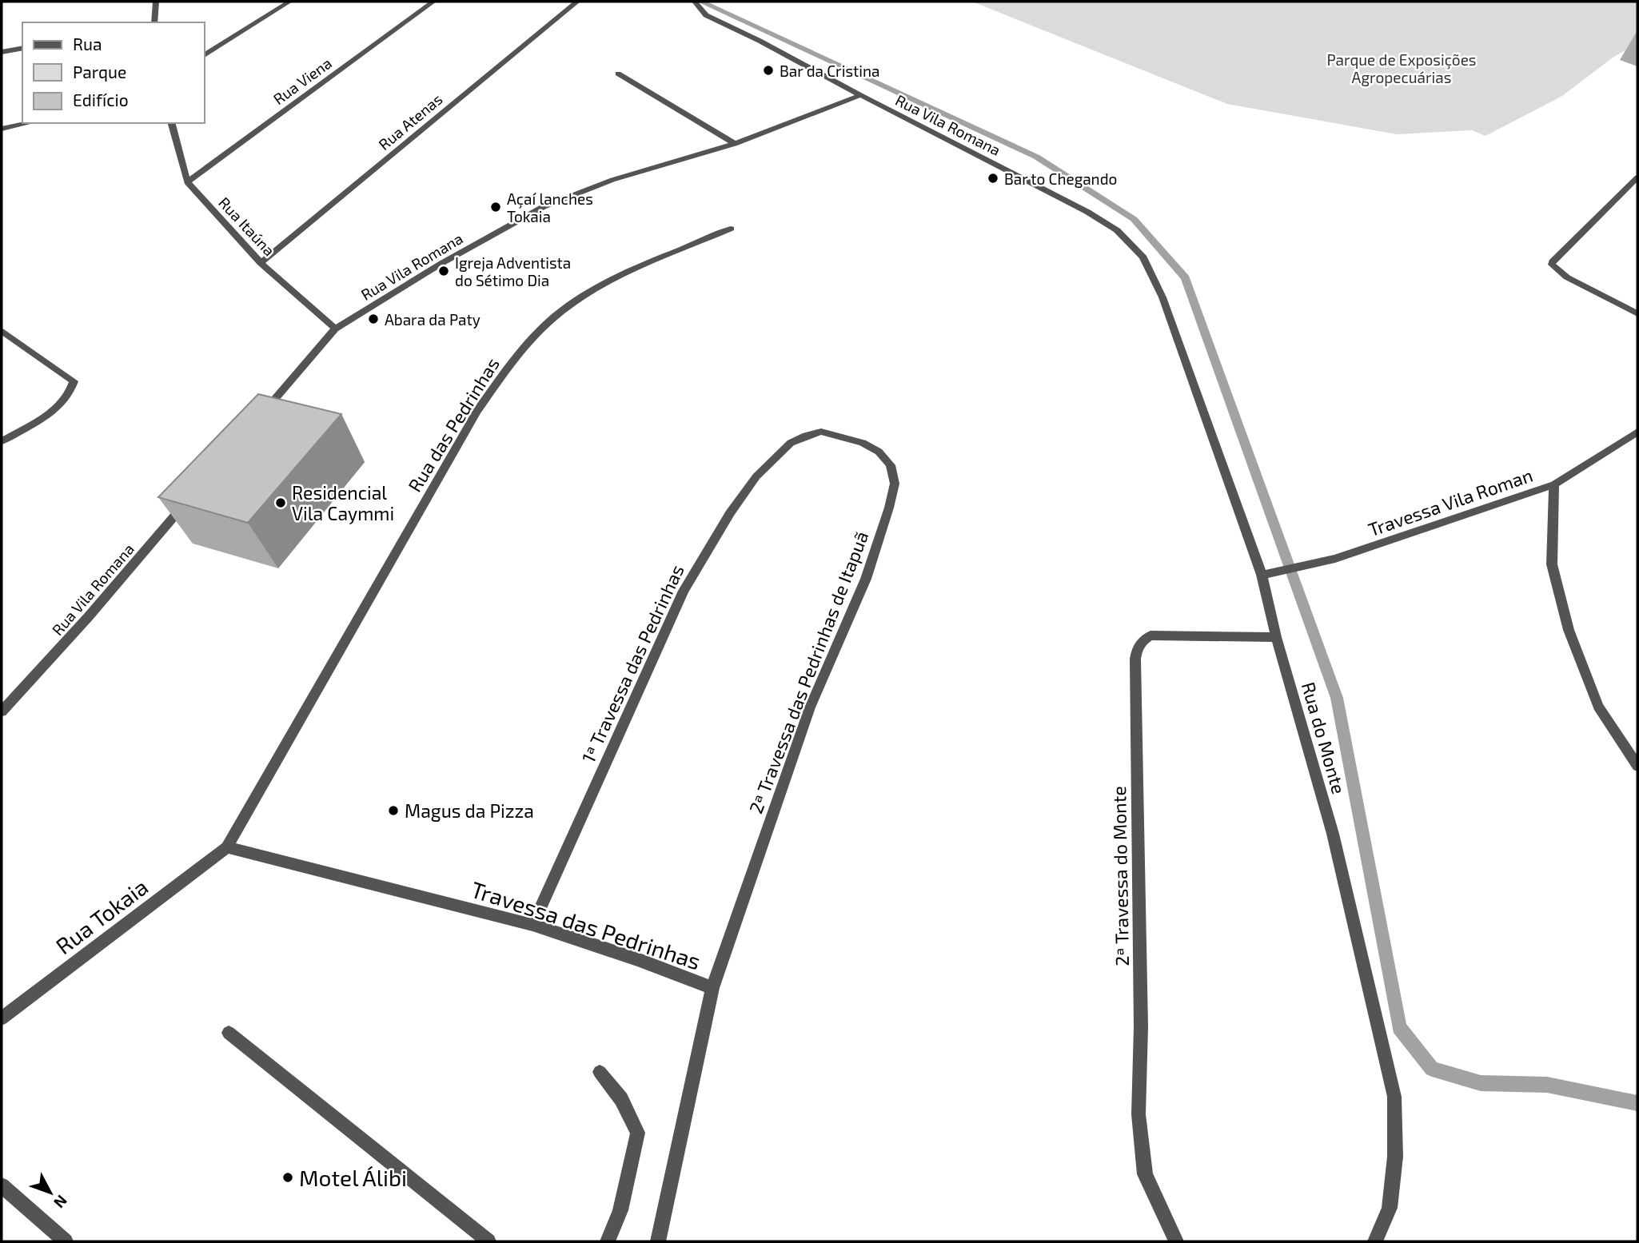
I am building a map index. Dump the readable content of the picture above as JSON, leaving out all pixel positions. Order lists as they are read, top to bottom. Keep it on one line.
{"streets":{"street":["Rua Viena","Rua Atenas","Rua Vila Romana","Rua Itaúna","Rua das Pedrinhas","Travessa Vila Roman","1ª Travessa das Pedrinhas","2ª Travessa das Pedrinhas de Itapuã","Rua do Monte","2ª Travessa do Monte","Rua Tokaia","Travessa das Pedrinhas"]},"crossings":[["Rua Viena","Rua Itaúna"],["Rua Atenas","Rua Itaúna"],["Rua Vila Romana","Rua Itaúna"],["Rua Vila Romana","Rua do Monte"],["Rua das Pedrinhas","Rua Tokaia"],["Rua das Pedrinhas","Travessa das Pedrinhas"],["Travessa Vila Roman","Rua do Monte"],["1ª Travessa das Pedrinhas","2ª Travessa das Pedrinhas de Itapuã"],["1ª Travessa das Pedrinhas","Travessa das Pedrinhas"],["2ª Travessa das Pedrinhas de Itapuã","Travessa das Pedrinhas"],["Rua do Monte","2ª Travessa do Monte"],["Rua Tokaia","Travessa das Pedrinhas"]],"parks":["Parque de Exposições Agropecuárias"],"places":["Bar da Cristina","Bar to Chegando","Açaí lanches Tokaia","Igreja Adventista do Sétimo Dia","Abara da Paty","Residencial Vila Caymmi","Magus da Pizza","Motel Álibi"],"legend":["Rua","Parque","Edifício"],"north":"bottom right"}
